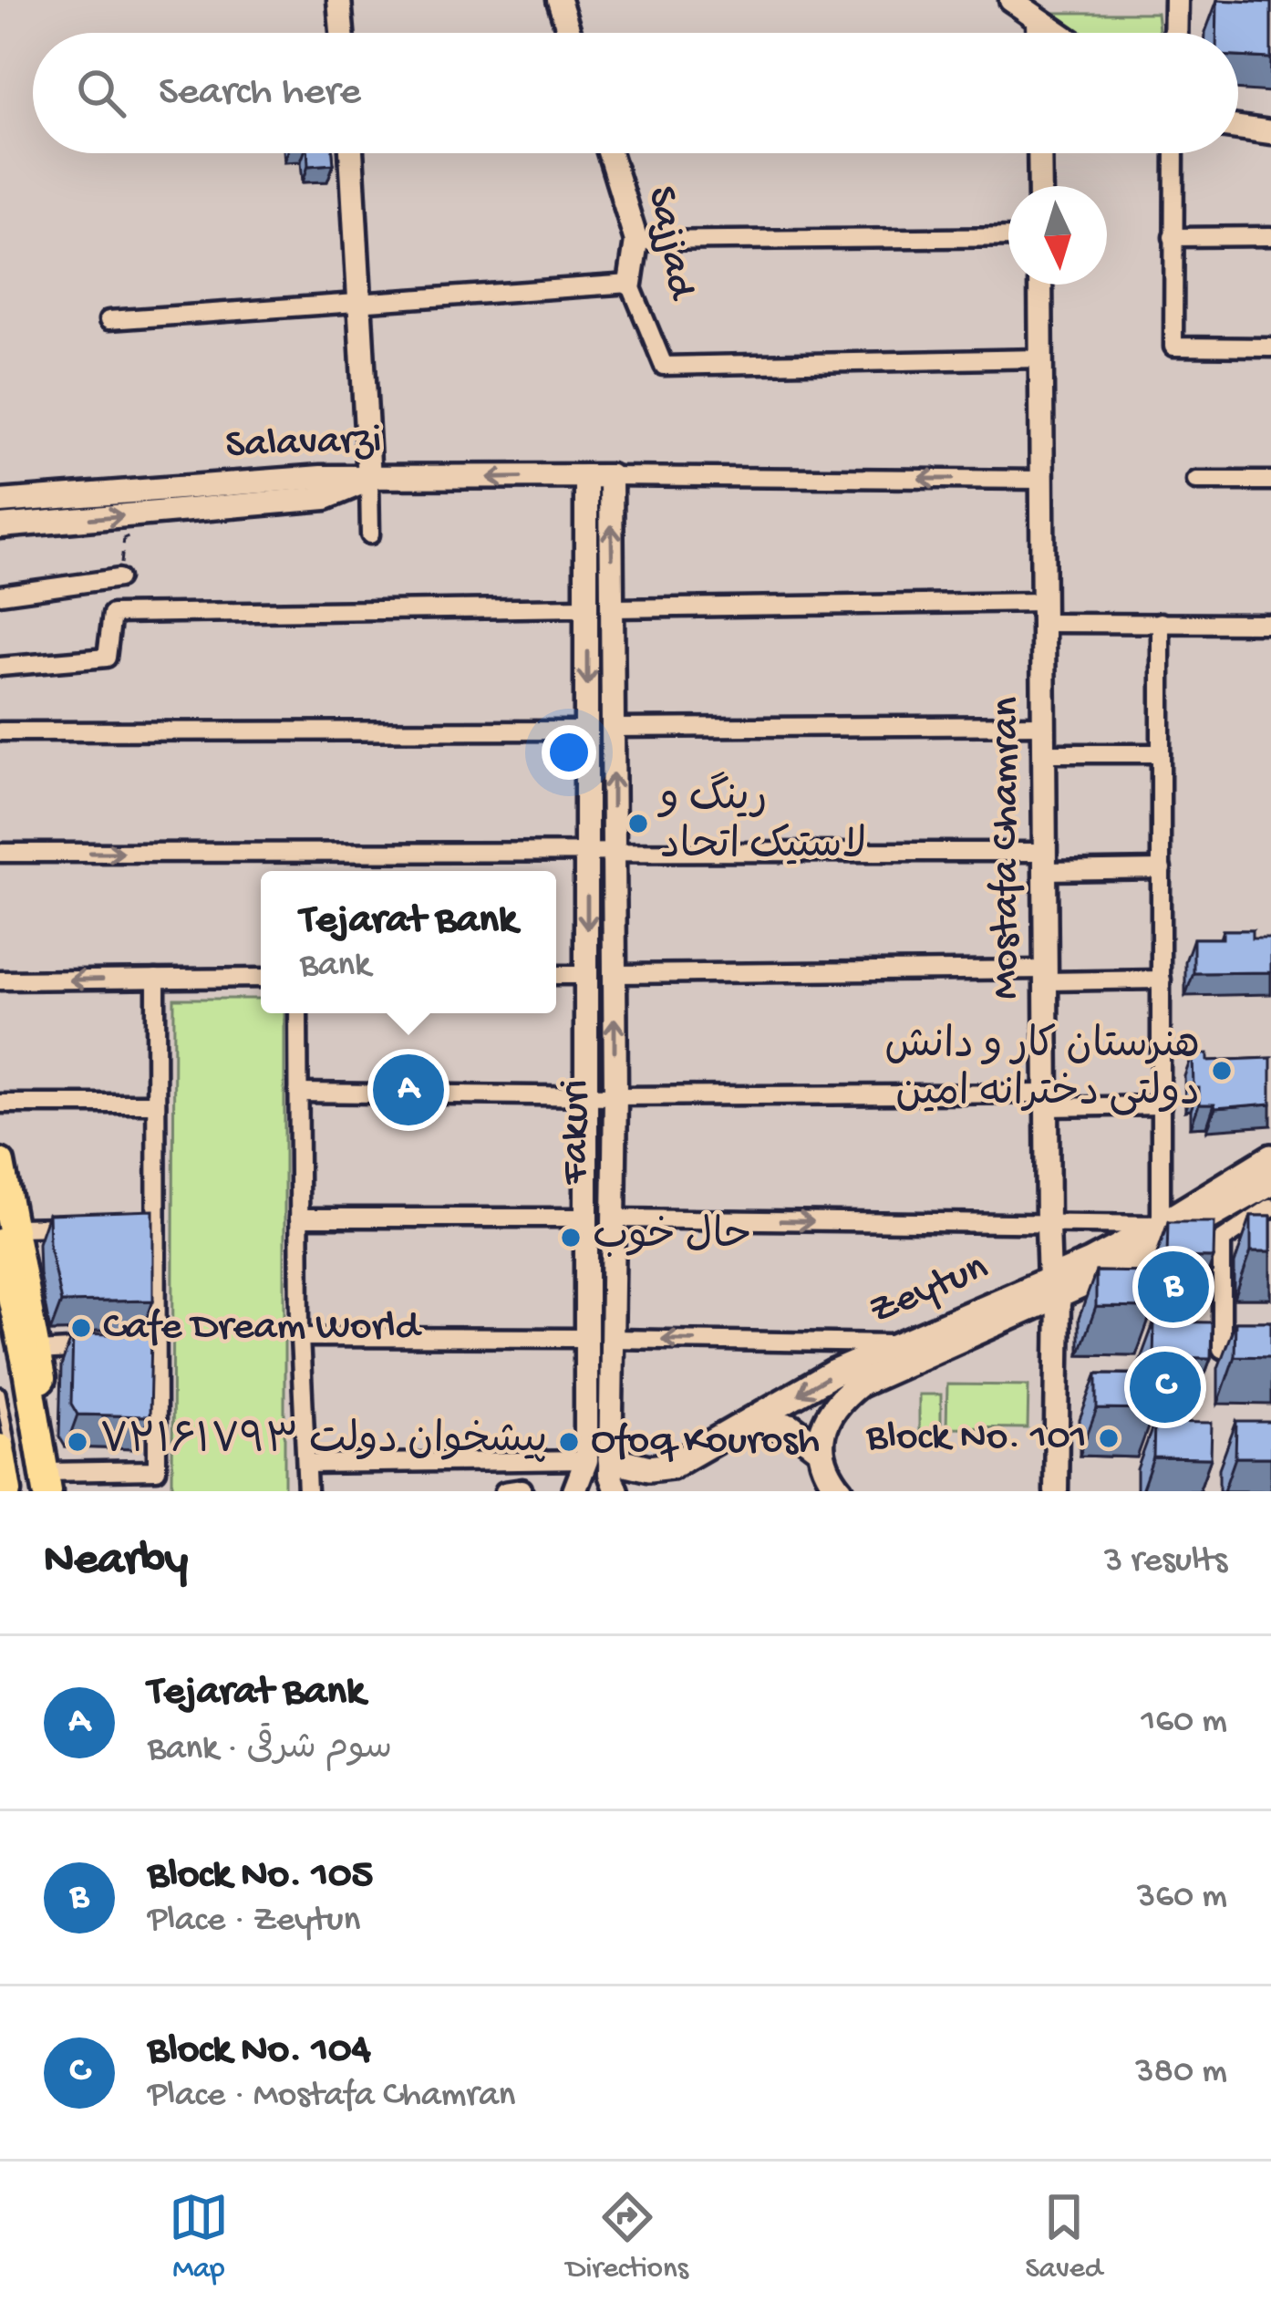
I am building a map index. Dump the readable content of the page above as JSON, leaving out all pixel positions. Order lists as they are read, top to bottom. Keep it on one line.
{"streets":{"main road":["Zeytun"],"street":["Sajjad","Salavarzi","Mostafa Chamran","Fakuri"]},"crossings":[["Sajjad","Mostafa Chamran"],["Salavarzi","Fakuri"],["Mostafa Chamran","Zeytun"],["Fakuri","Zeytun"]],"places":["رینگ و لاستیک اتحاد","هنرستان کار و دانش دولتی دخترانه امین","حال خوب","Cafe Dream World","Block No. 101","پیشخوان دولت ۷۲۱۶۱۷۹۳","Ofoq Kourosh"],"north":"bottom","page":{"search":"Search here","popup":["Tejarat Bank","Bank"],"pins":["A","B","C"],"heading":["Nearby","3 results"],"list":[{"mark":"A","name":"Tejarat Bank","note":"Bank · سوم شرقی","value":"160 m"},{"mark":"B","name":"Block No. 105","note":"Place · Zeytun","value":"360 m"},{"mark":"C","name":"Block No. 104","note":"Place · Mostafa Chamran","value":"380 m"}],"nav":["Map","Directions","Saved"]}}
